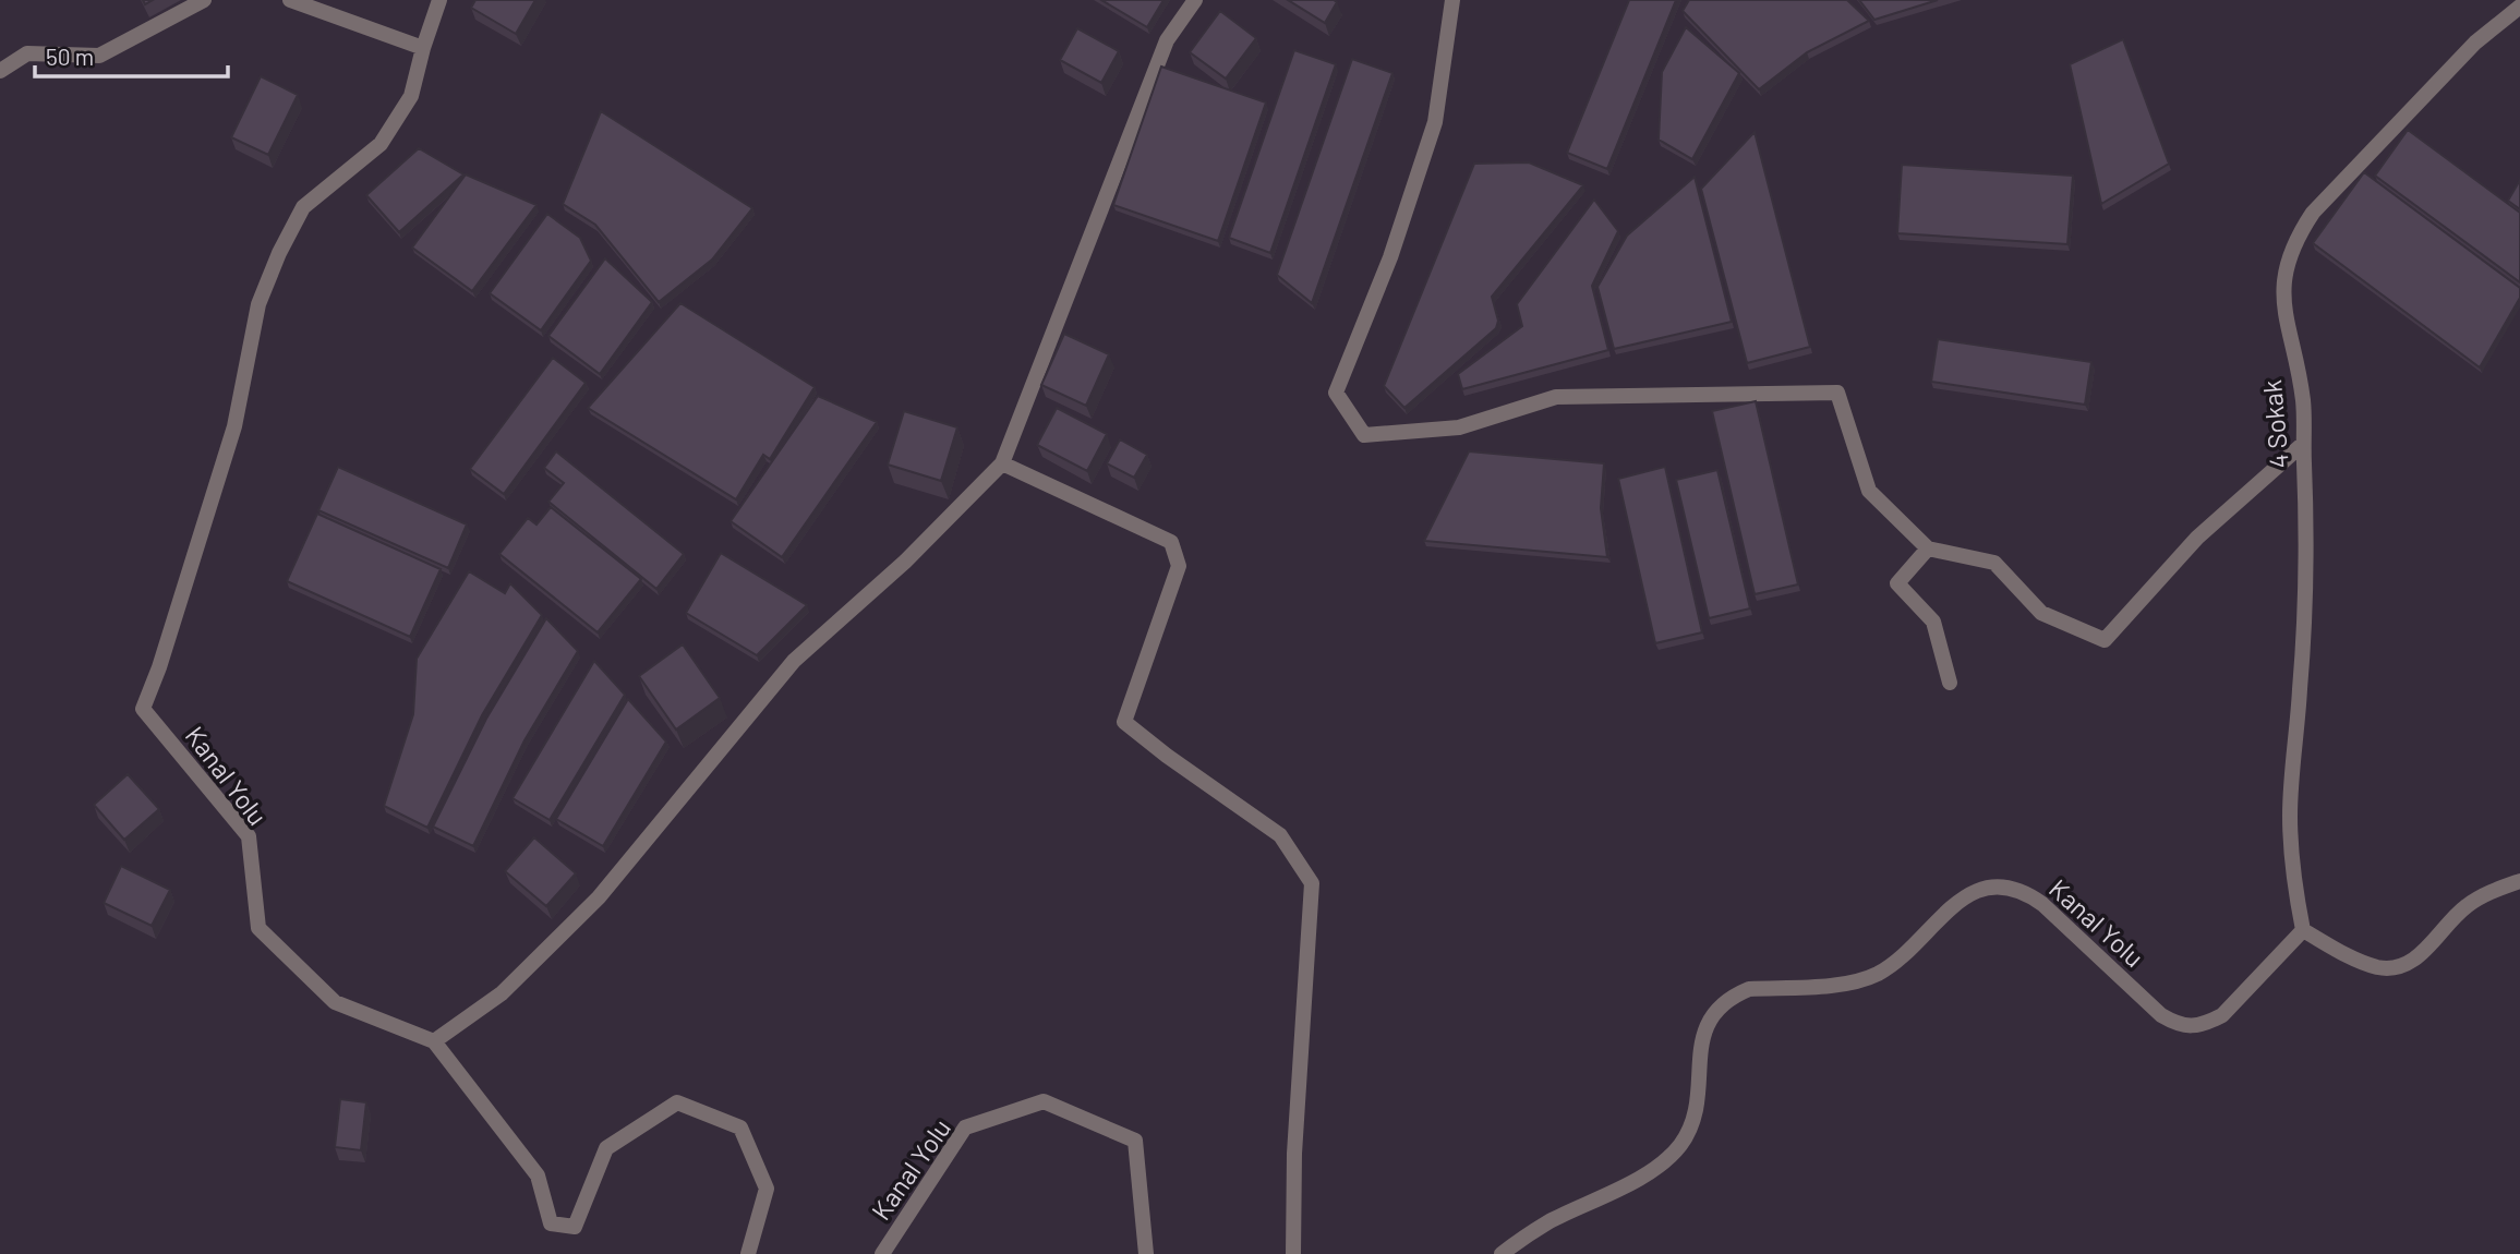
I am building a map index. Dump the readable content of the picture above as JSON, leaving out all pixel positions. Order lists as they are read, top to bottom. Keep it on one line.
{"streets":{"street":["4 Sokak","Kanal Yolu"]},"crossings":[["4 Sokak","Kanal Yolu"]],"scale_bar":"50 m"}
